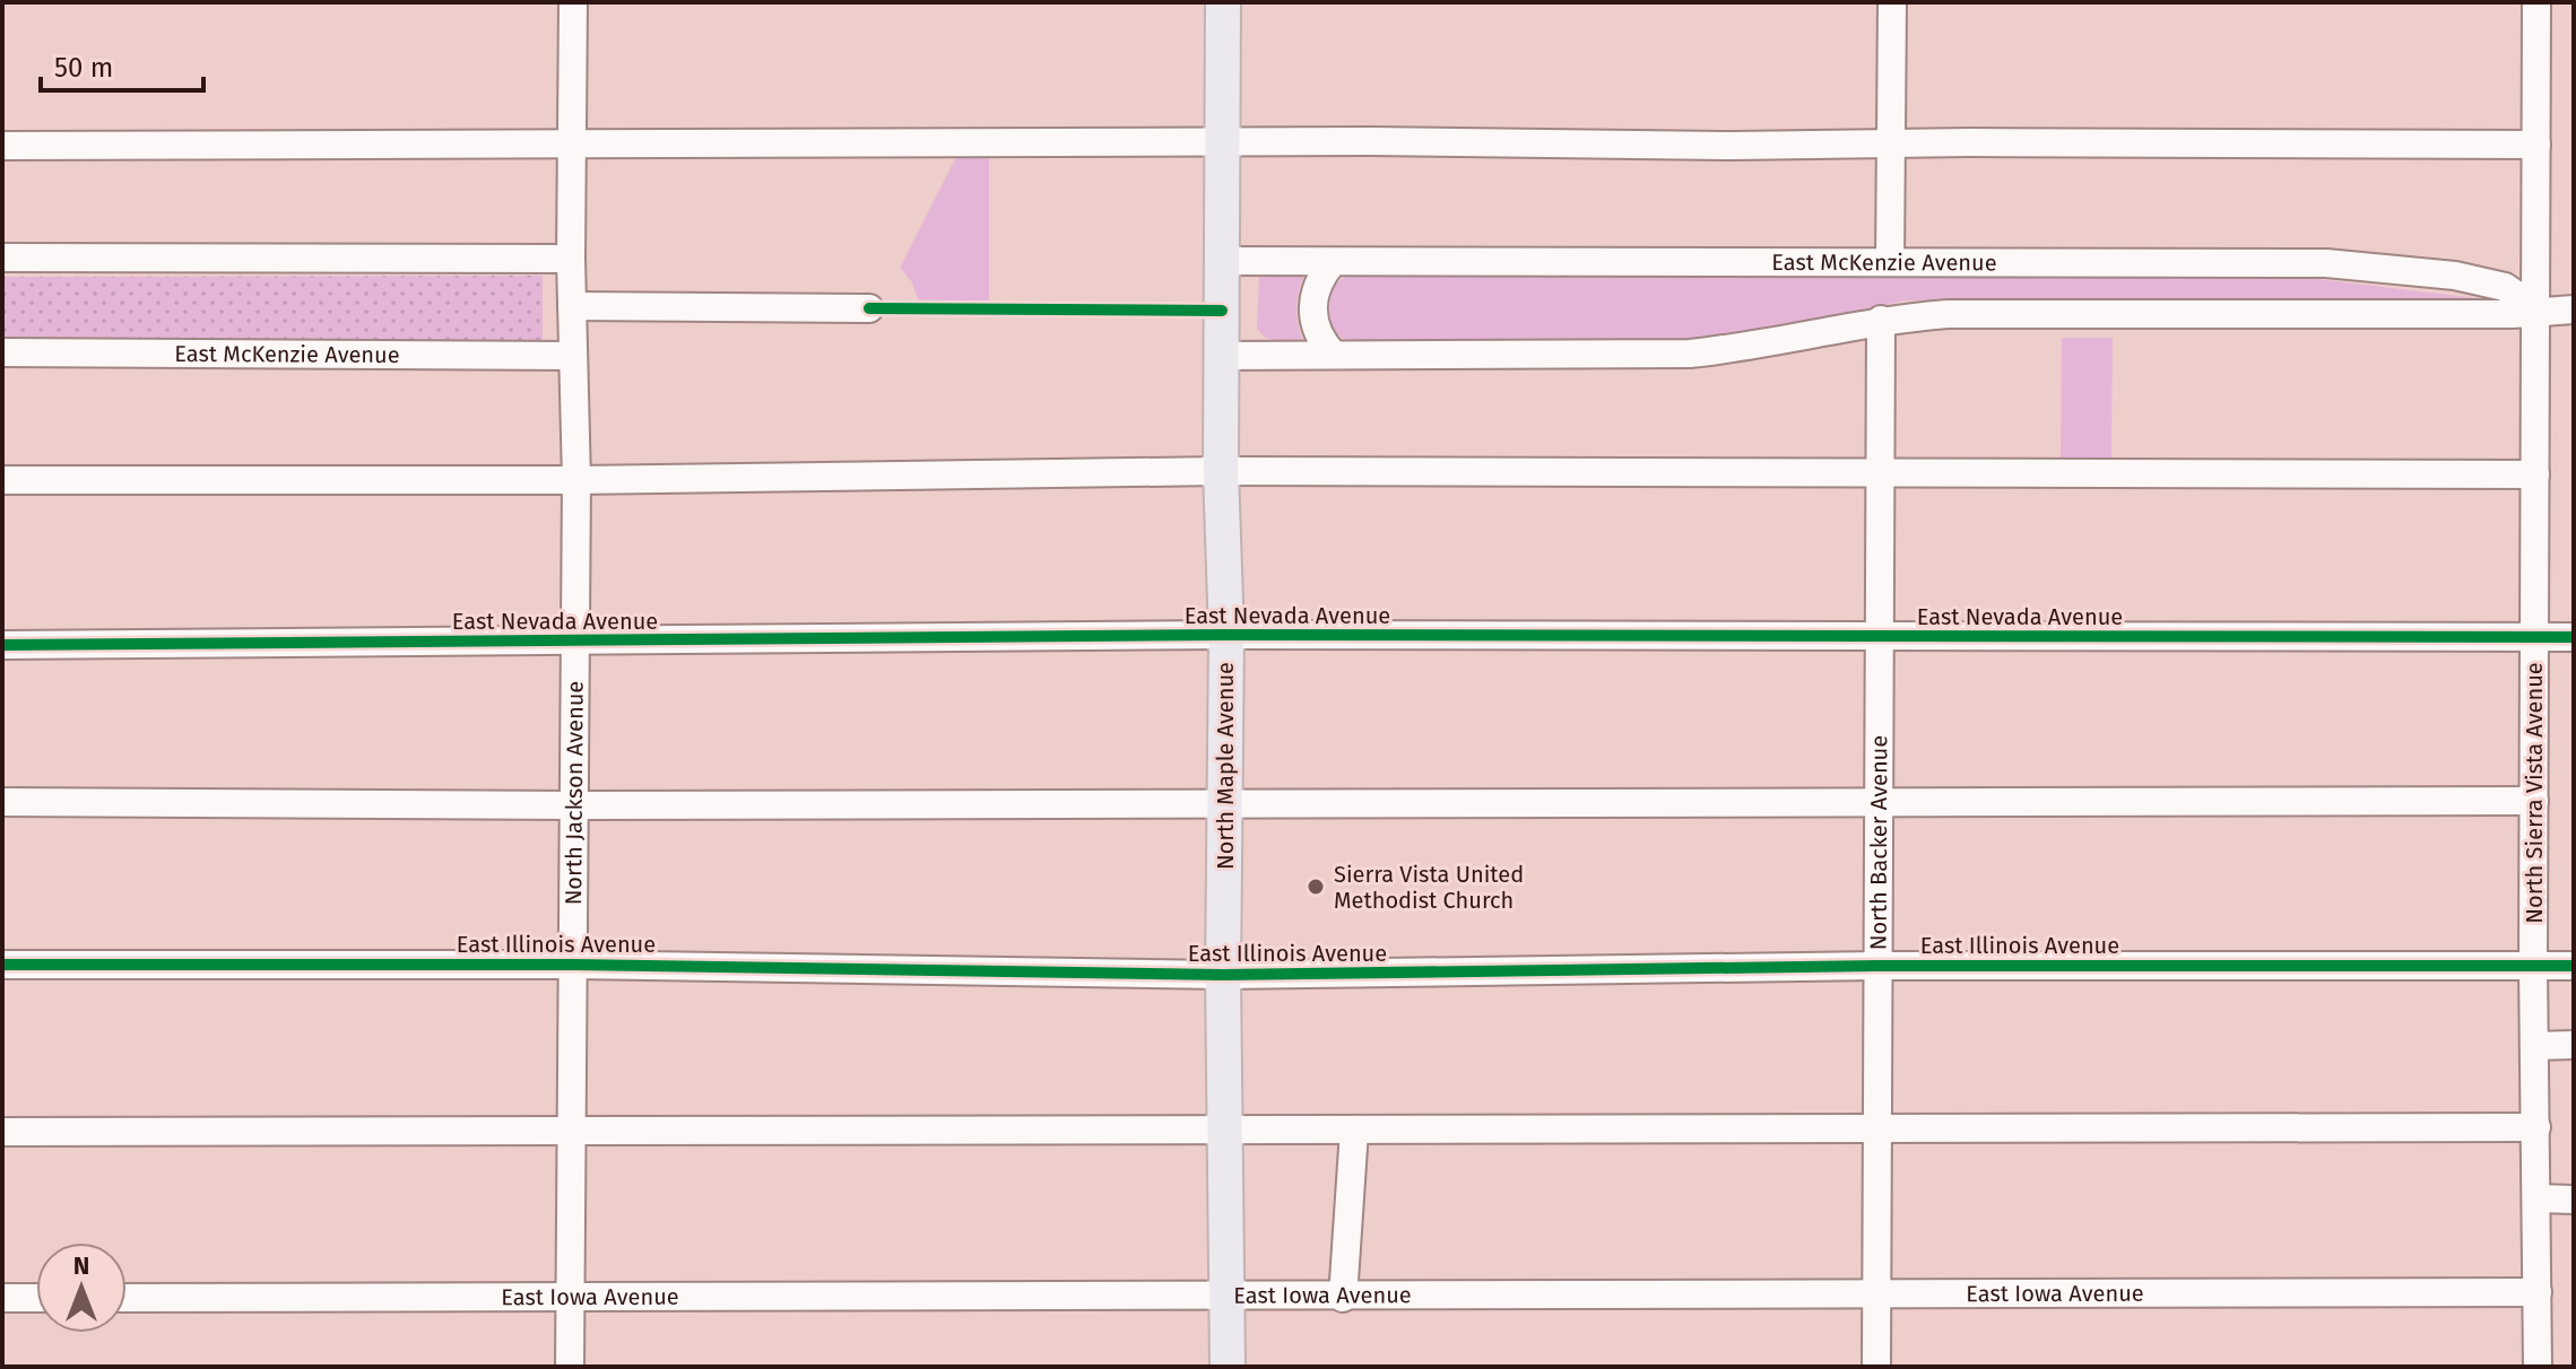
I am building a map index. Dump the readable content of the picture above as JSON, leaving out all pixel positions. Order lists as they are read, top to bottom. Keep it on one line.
{"streets":{"main road":["North Maple Avenue"],"street":["East McKenzie Avenue","East Nevada Avenue","North Jackson Avenue","North Sierra Vista Avenue","North Backer Avenue","East Illinois Avenue","East Iowa Avenue"]},"crossings":[["East McKenzie Avenue","North Maple Avenue"],["East McKenzie Avenue","North Jackson Avenue"],["East McKenzie Avenue","North Sierra Vista Avenue"],["East Nevada Avenue","North Maple Avenue"],["East Nevada Avenue","North Jackson Avenue"],["East Nevada Avenue","North Sierra Vista Avenue"],["East Nevada Avenue","North Backer Avenue"],["North Maple Avenue","East Illinois Avenue"],["North Maple Avenue","East Iowa Avenue"],["North Jackson Avenue","East Illinois Avenue"],["North Jackson Avenue","East Iowa Avenue"],["North Sierra Vista Avenue","East Illinois Avenue"],["North Sierra Vista Avenue","East Iowa Avenue"],["North Backer Avenue","East Illinois Avenue"],["North Backer Avenue","East Iowa Avenue"]],"places":["Sierra Vista United Methodist Church"],"scale_bar":"50 m","north":"top"}
